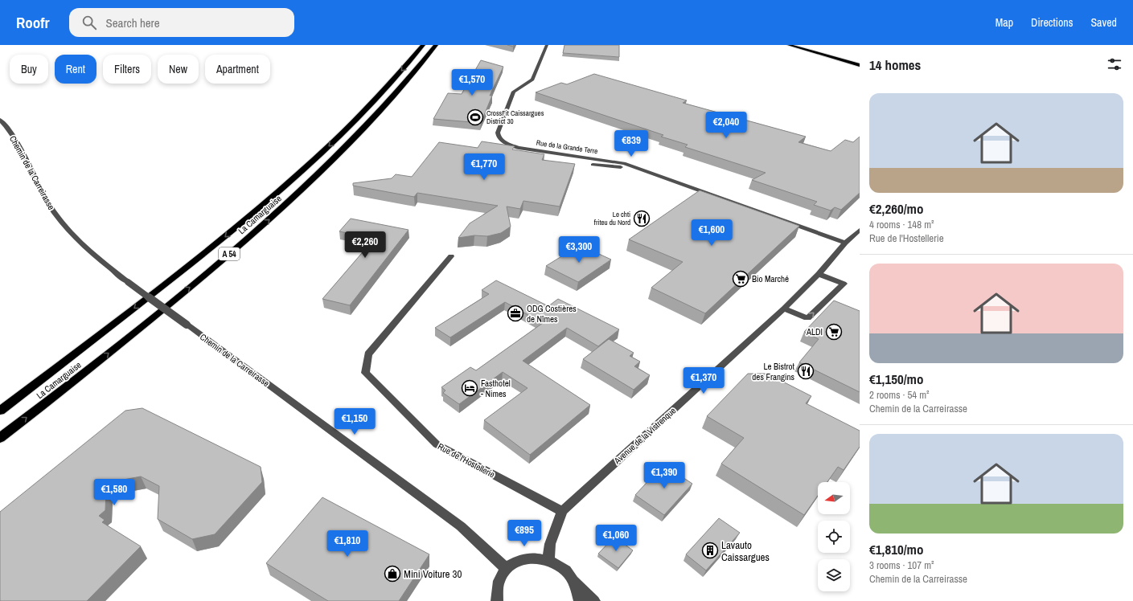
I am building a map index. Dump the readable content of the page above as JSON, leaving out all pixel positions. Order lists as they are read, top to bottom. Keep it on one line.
{"streets":{"highway":["La Camarguaise","A 54"],"street":["Rue de la Grande Terre","Chemin de la Carreirasse","Avenue de la Vistrenque","Rue de l'Hostellerie"]},"crossings":[["Rue de la Grande Terre","Avenue de la Vistrenque"],["Avenue de la Vistrenque","Rue de l'Hostellerie"]],"places":{"sports":["CrossFit Caissargues District 30"],"restaurant":["Le chti friteu du Nord","Le Bistrot des Frangins"],"supermarket":["Bio Marché","ALDI"],"office":["ODG Costières de Nîmes"],"hotel":["Fasthotel - Nimes"],"building":["Lavauto Caissargues"],"shop":["Mini Voiture 30"]},"north":"left","page":{"header":"Roofr","search":"Search here","nav":["Map","Directions","Saved"],"heading":"14 homes","chip":["Buy","Rent","Filters","New","Apartment"],"price":["€1,570","€2,040","€839","€1,770","€1,600","€2,260","€3,300","€1,370","€1,150","€1,390","€1,580","€895","€1,060","€1,810"],"list":[{"name":"€2,260/mo","note":"4 rooms · 148 m² · Rue de l'Hostellerie"},{"name":"€1,150/mo","note":"2 rooms · 54 m² · Chemin de la Carreirasse"},{"name":"€1,810/mo","note":"3 rooms · 107 m² · Chemin de la Carreirasse"}]}}
